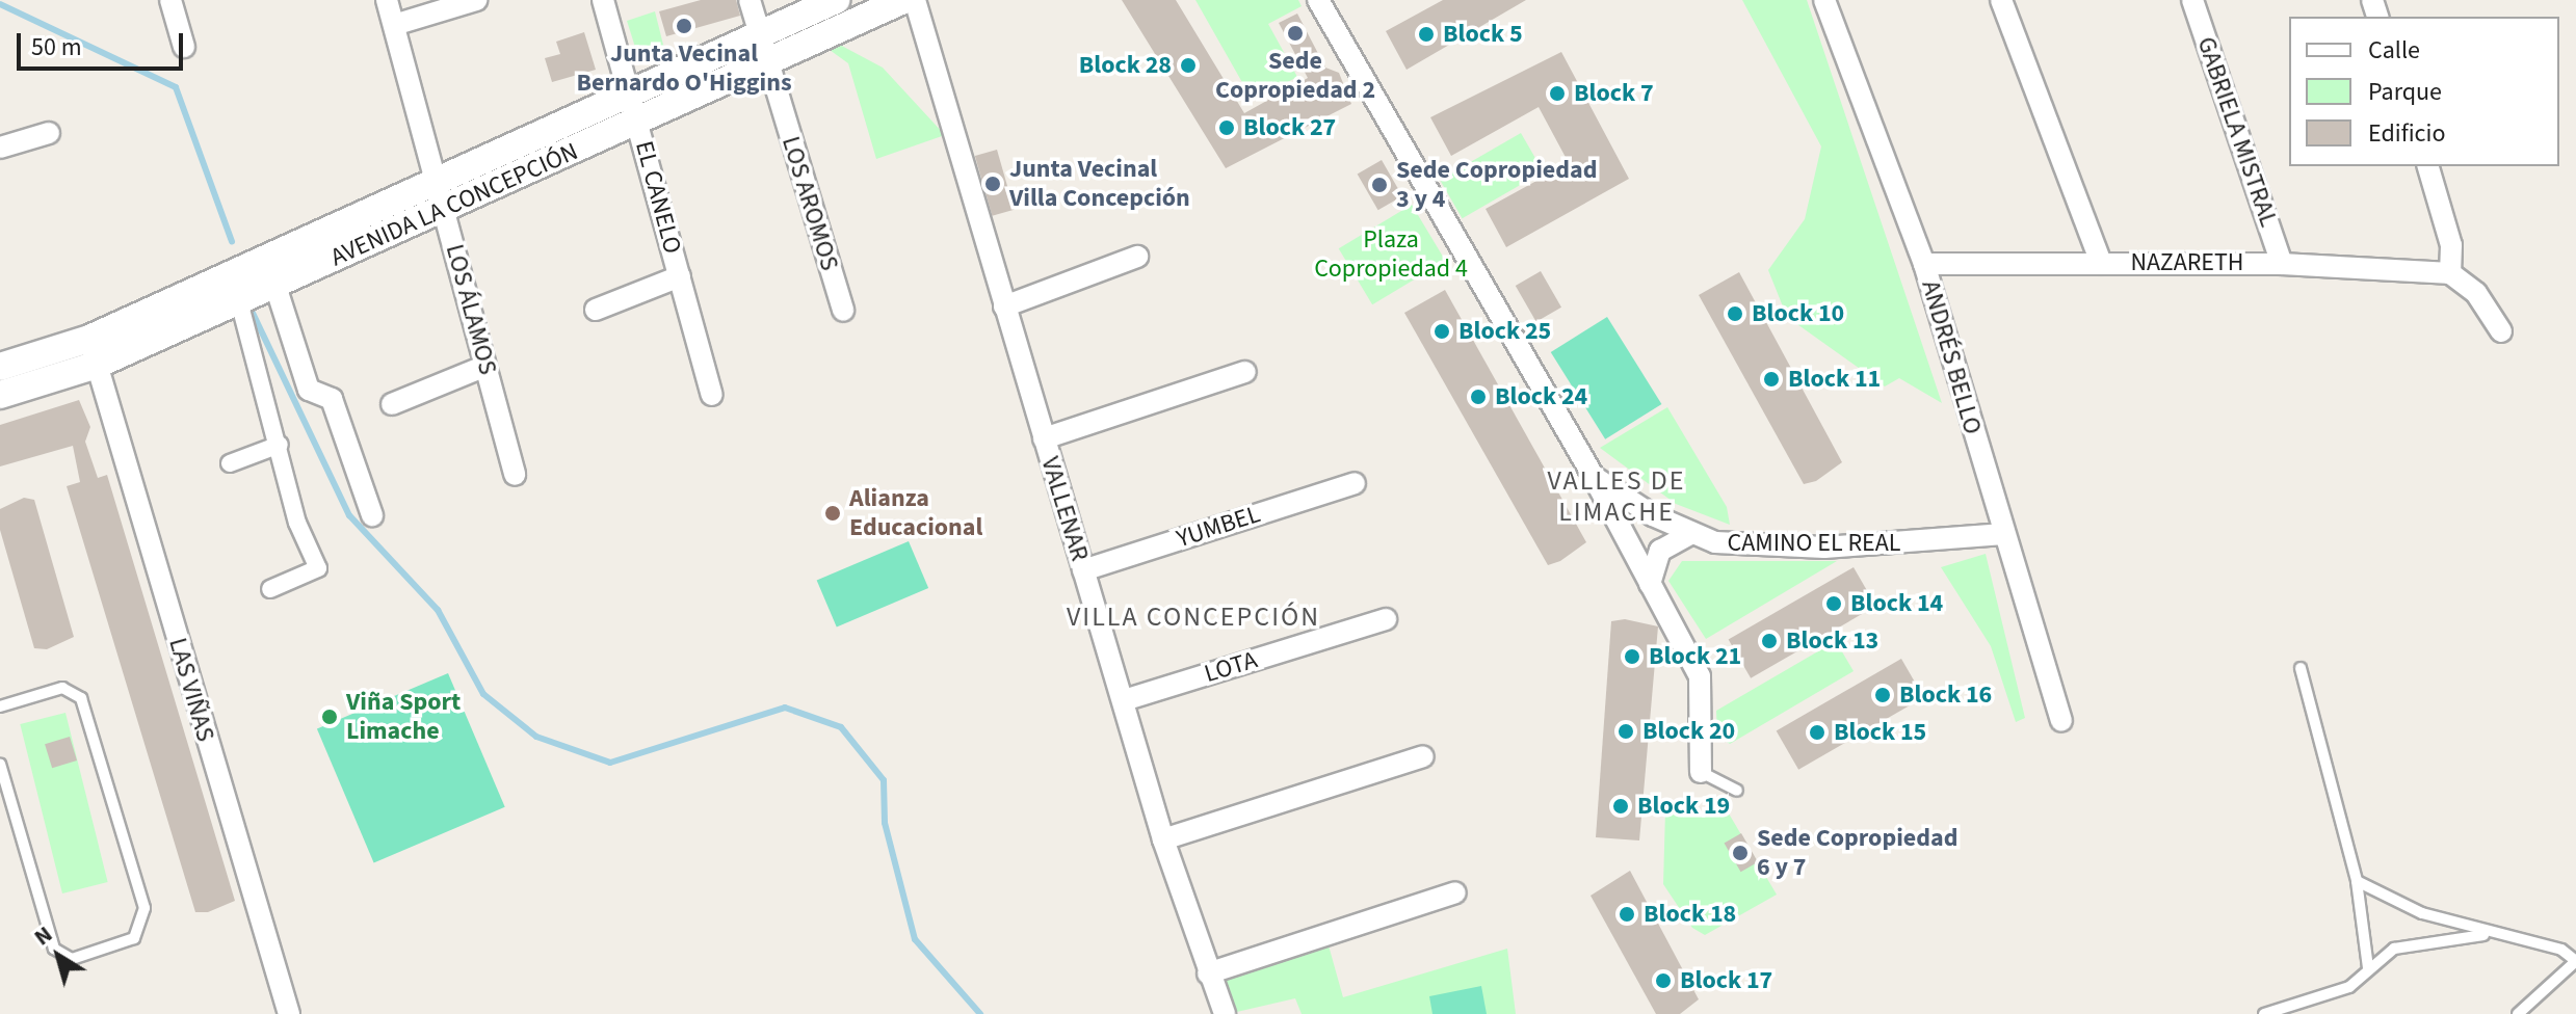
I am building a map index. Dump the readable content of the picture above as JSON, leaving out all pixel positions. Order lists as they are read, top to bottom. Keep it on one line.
{"streets":{"street":["GABRIELA MISTRAL","EL CANELO","LOS AROMOS","AVENIDA LA CONCEPCIÓN","NAZARETH","LOS ÁLAMOS","ANDRÉS BELLO","VALLENAR","YUMBEL","CAMINO EL REAL","LOTA","LAS VIÑAS"]},"crossings":[["GABRIELA MISTRAL","NAZARETH"],["EL CANELO","AVENIDA LA CONCEPCIÓN"],["LOS AROMOS","AVENIDA LA CONCEPCIÓN"],["AVENIDA LA CONCEPCIÓN","LOS ÁLAMOS"],["AVENIDA LA CONCEPCIÓN","LAS VIÑAS"],["NAZARETH","ANDRÉS BELLO"],["ANDRÉS BELLO","CAMINO EL REAL"],["VALLENAR","YUMBEL"],["VALLENAR","LOTA"]],"districts":["VALLES DE LIMACHE","VILLA CONCEPCIÓN"],"parks":["Plaza Copropiedad 4"],"places":["Junta Vecinal Bernardo O'Higgins","Sede Copropiedad 2","Block 5","Block 28","Block 7","Block 27","Junta Vecinal Villa Concepción","Sede Copropiedad 3 y 4","Block 10","Block 25","Block 11","Block 24","Alianza Educacional","Block 14","Block 13","Block 21","Block 16","Viña Sport Limache","Block 20","Block 15","Block 19","Sede Copropiedad 6 y 7","Block 18","Block 17"],"legend":["Calle","Parque","Edificio"],"scale_bar":"50 m","north":"top left"}
